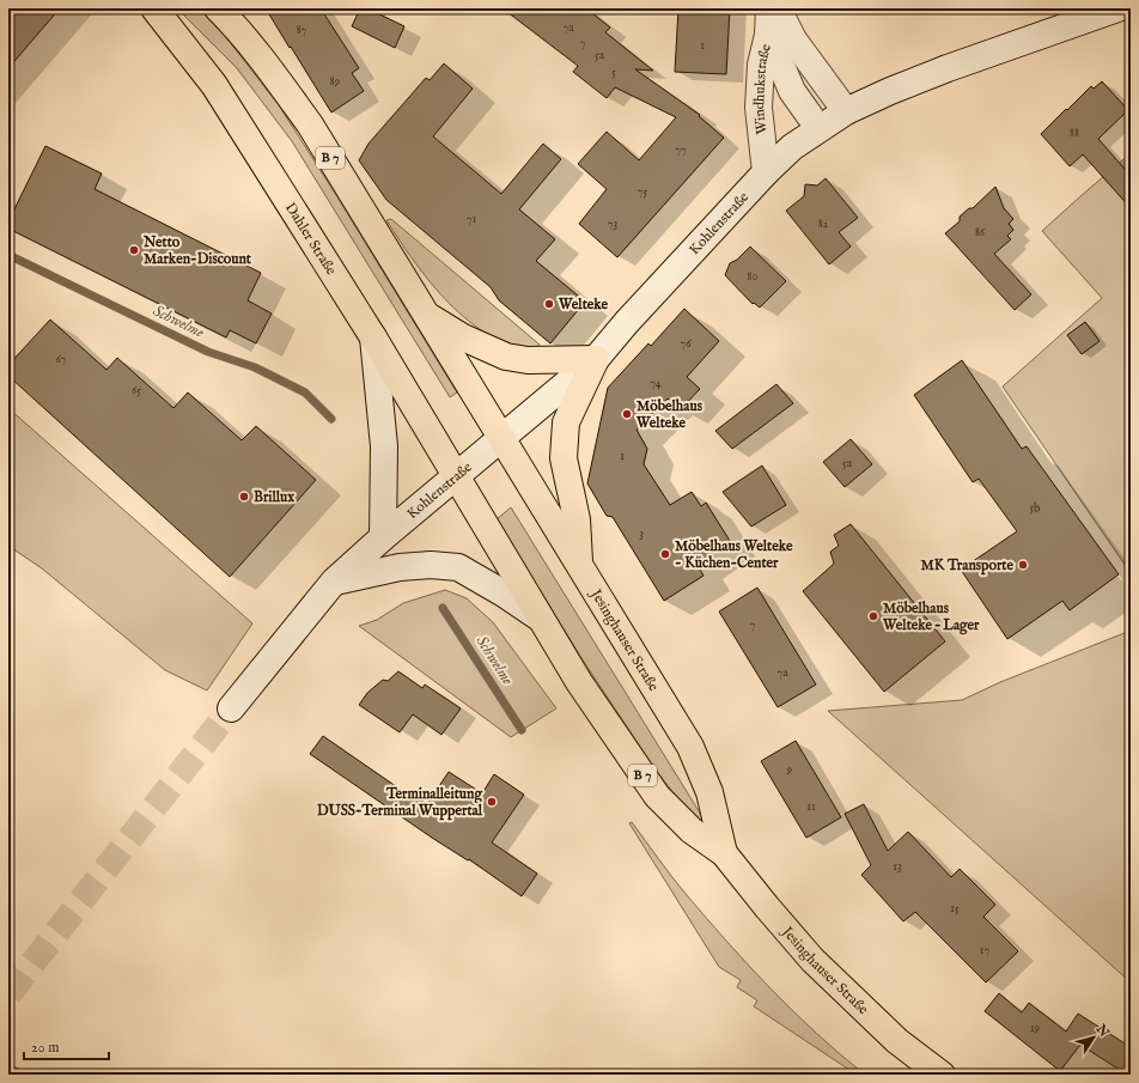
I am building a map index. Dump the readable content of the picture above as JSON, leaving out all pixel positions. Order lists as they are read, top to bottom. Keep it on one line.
{"streets":{"main road":["B 7","Dahler Straße","Jesinghauser Straße"],"street":["Windhukstraße","Kohlenstraße"]},"crossings":[["Windhukstraße","Kohlenstraße"],["B 7","Kohlenstraße"],["B 7","Jesinghauser Straße"],["Kohlenstraße","Dahler Straße"],["Kohlenstraße","Jesinghauser Straße"],["Dahler Straße","Jesinghauser Straße"]],"water":["Schwelme"],"places":["Netto Marken-Discount","Welteke","Möbelhaus Welteke","Brillux","Möbelhaus Welteke - Küchen-Center","MK Transporte","Möbelhaus Welteke – Lager","Terminalleitung DUSS-Terminal Wuppertal"],"house_numbers":["7a","87","7","1","5a","5","89","88","77","75","71","73","82","86","80","76","67","74","65","1","5a","5b","3","7","7a","9","11","13","15","17","19"],"scale_bar":"20 m","north":"top right"}
